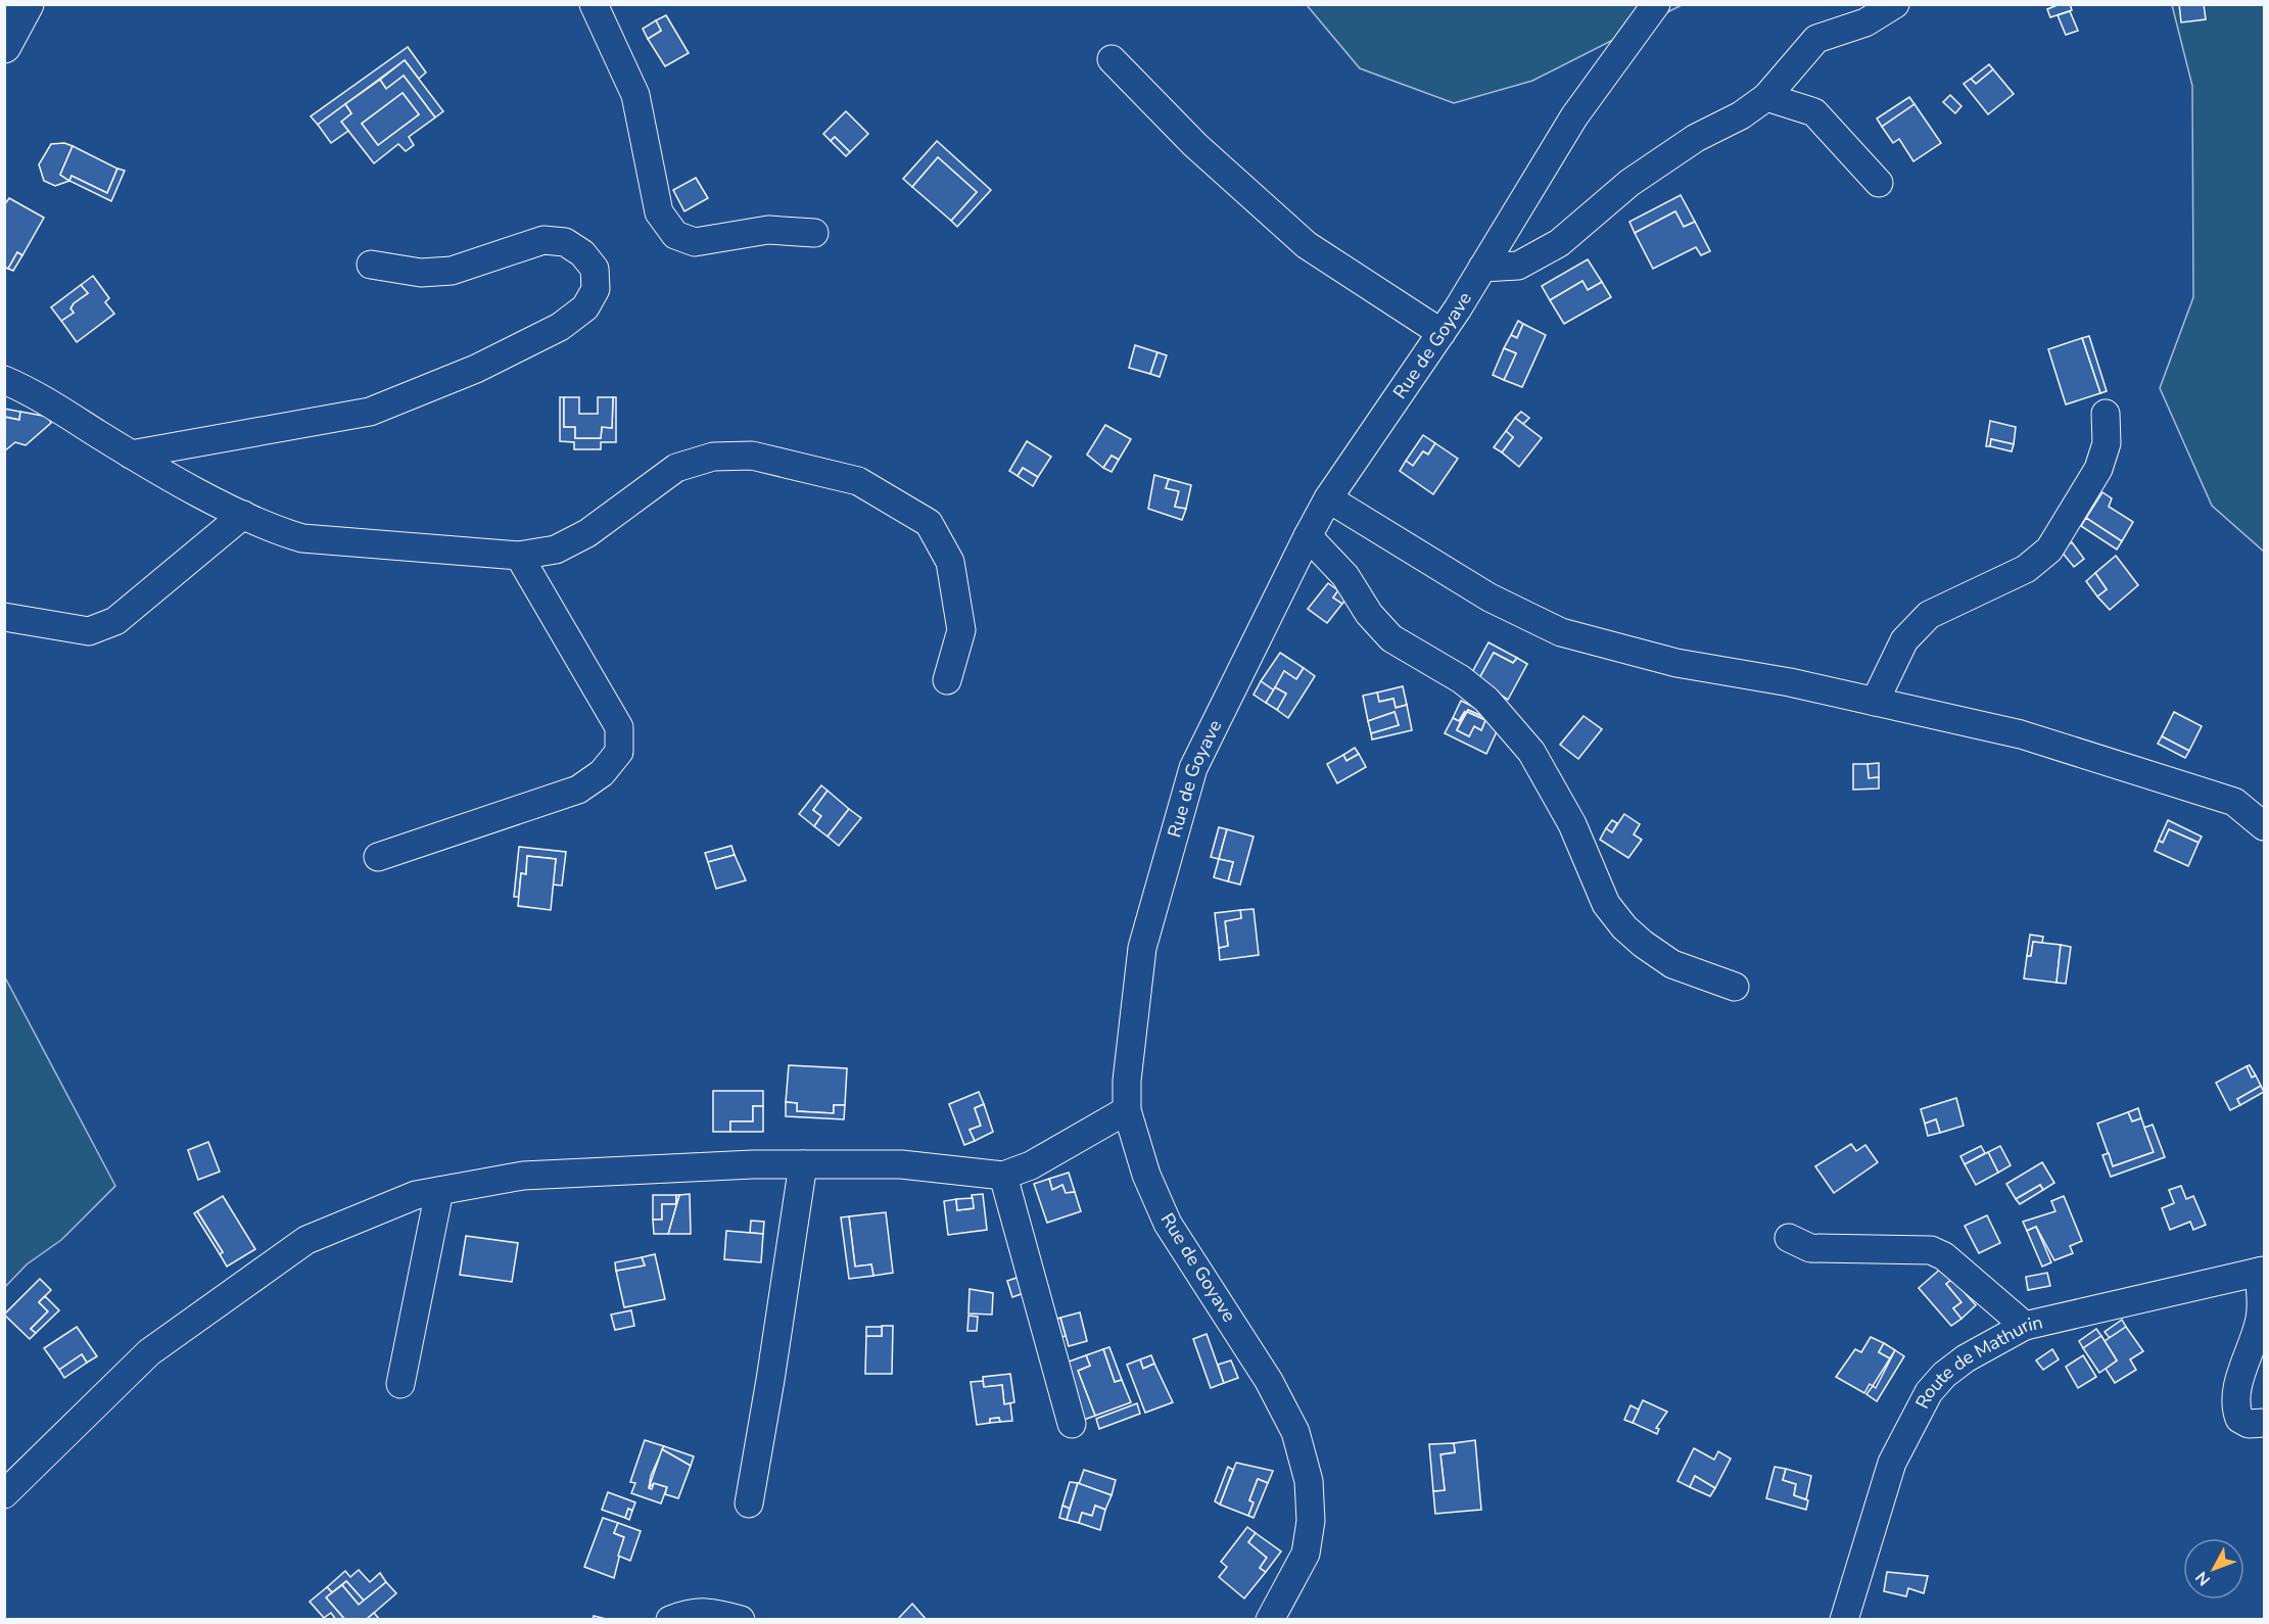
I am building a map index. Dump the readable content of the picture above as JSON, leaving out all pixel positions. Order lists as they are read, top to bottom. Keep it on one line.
{"streets":{"street":["Rue de Goyave","Route de Mathurin"]},"north":"bottom left"}
